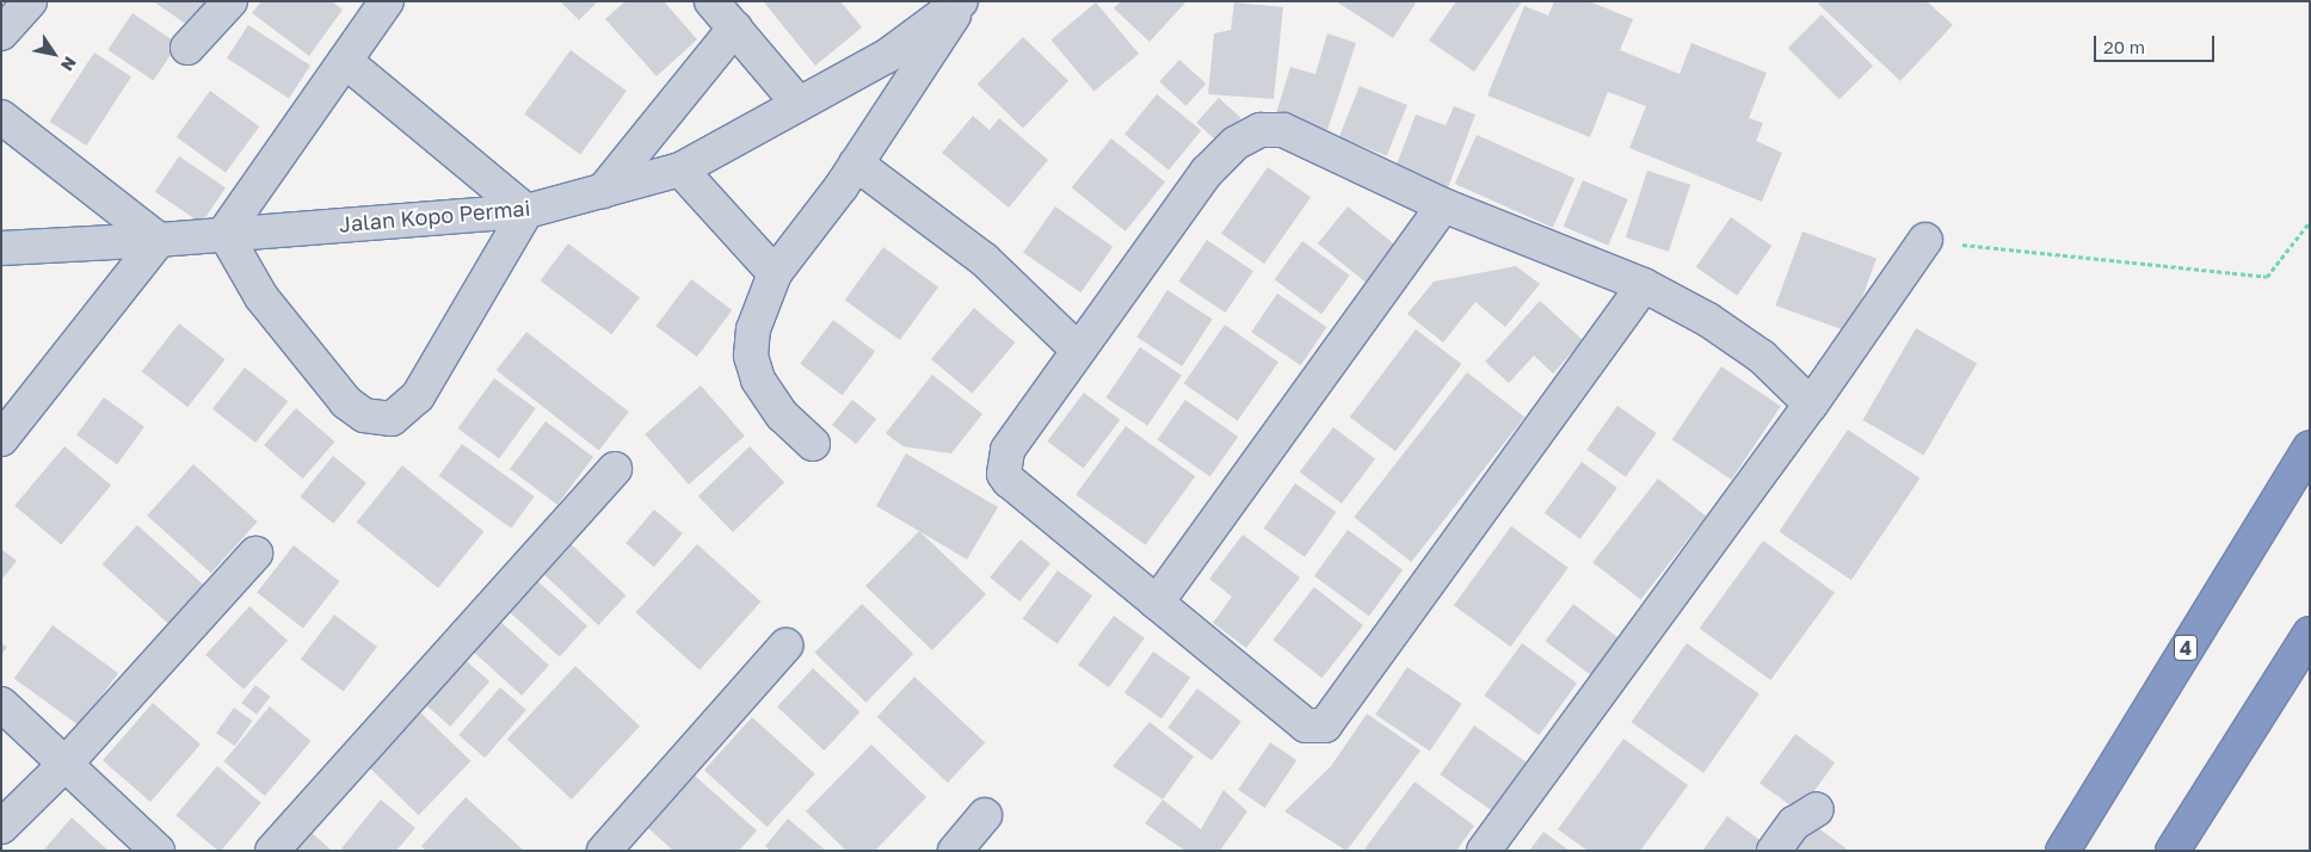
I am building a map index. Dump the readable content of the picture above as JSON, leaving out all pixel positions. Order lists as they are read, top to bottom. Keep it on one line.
{"streets":{"highway":["4"],"street":["Jalan Kopo Permai"]},"scale_bar":"20 m","north":"bottom right"}
